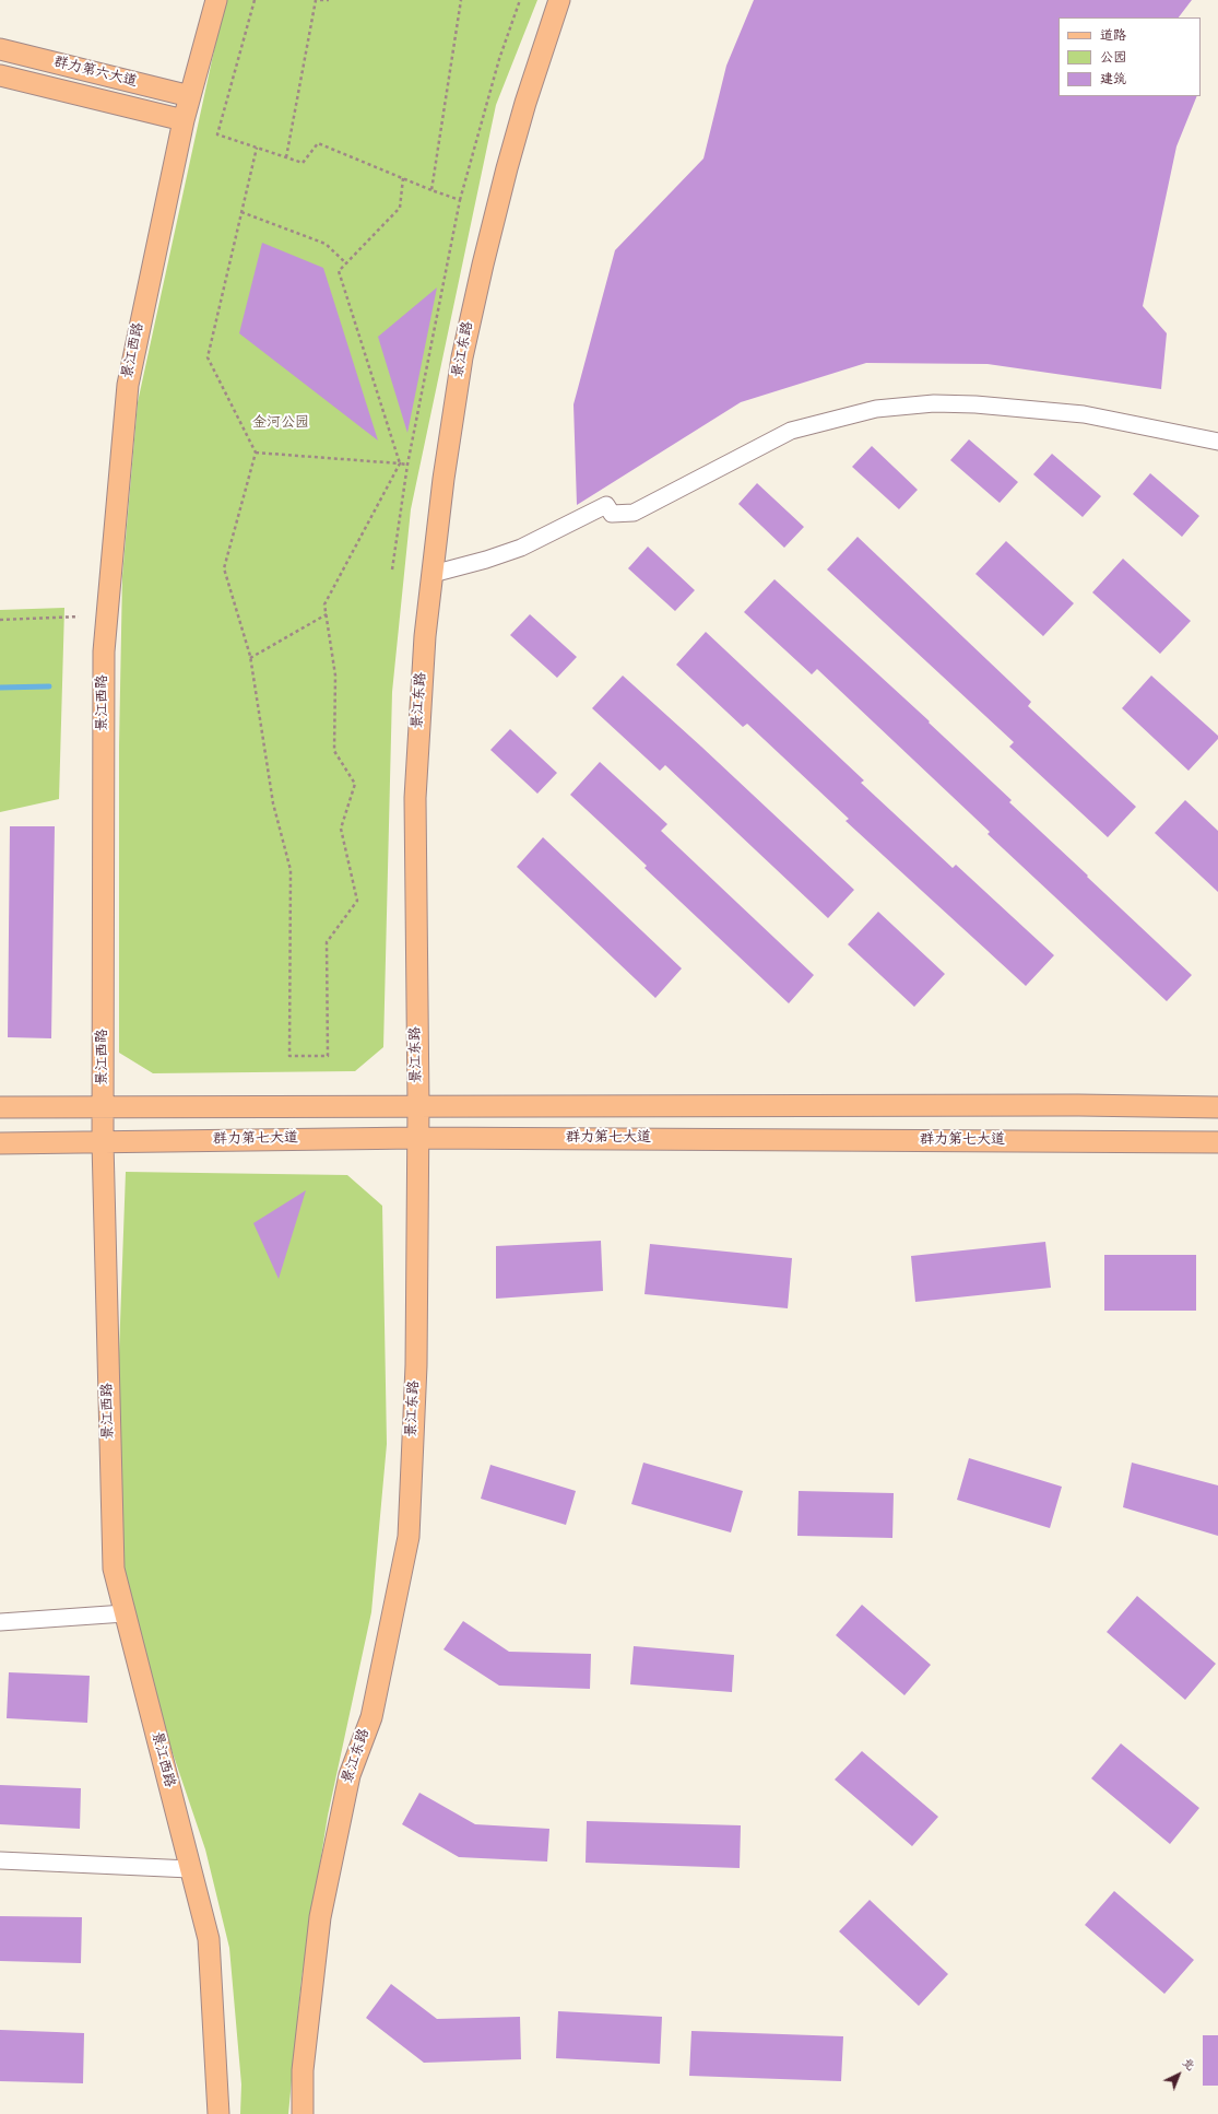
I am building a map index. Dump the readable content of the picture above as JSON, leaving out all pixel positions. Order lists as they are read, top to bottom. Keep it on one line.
{"streets":{"main road":["群力第六大道","景江东路","景江西路","群力第七大道"]},"crossings":[["群力第六大道","景江西路"],["景江东路","群力第七大道"],["景江西路","群力第七大道"]],"parks":["金河公园"],"legend":["道路","公园","建筑"],"north":"top right"}
